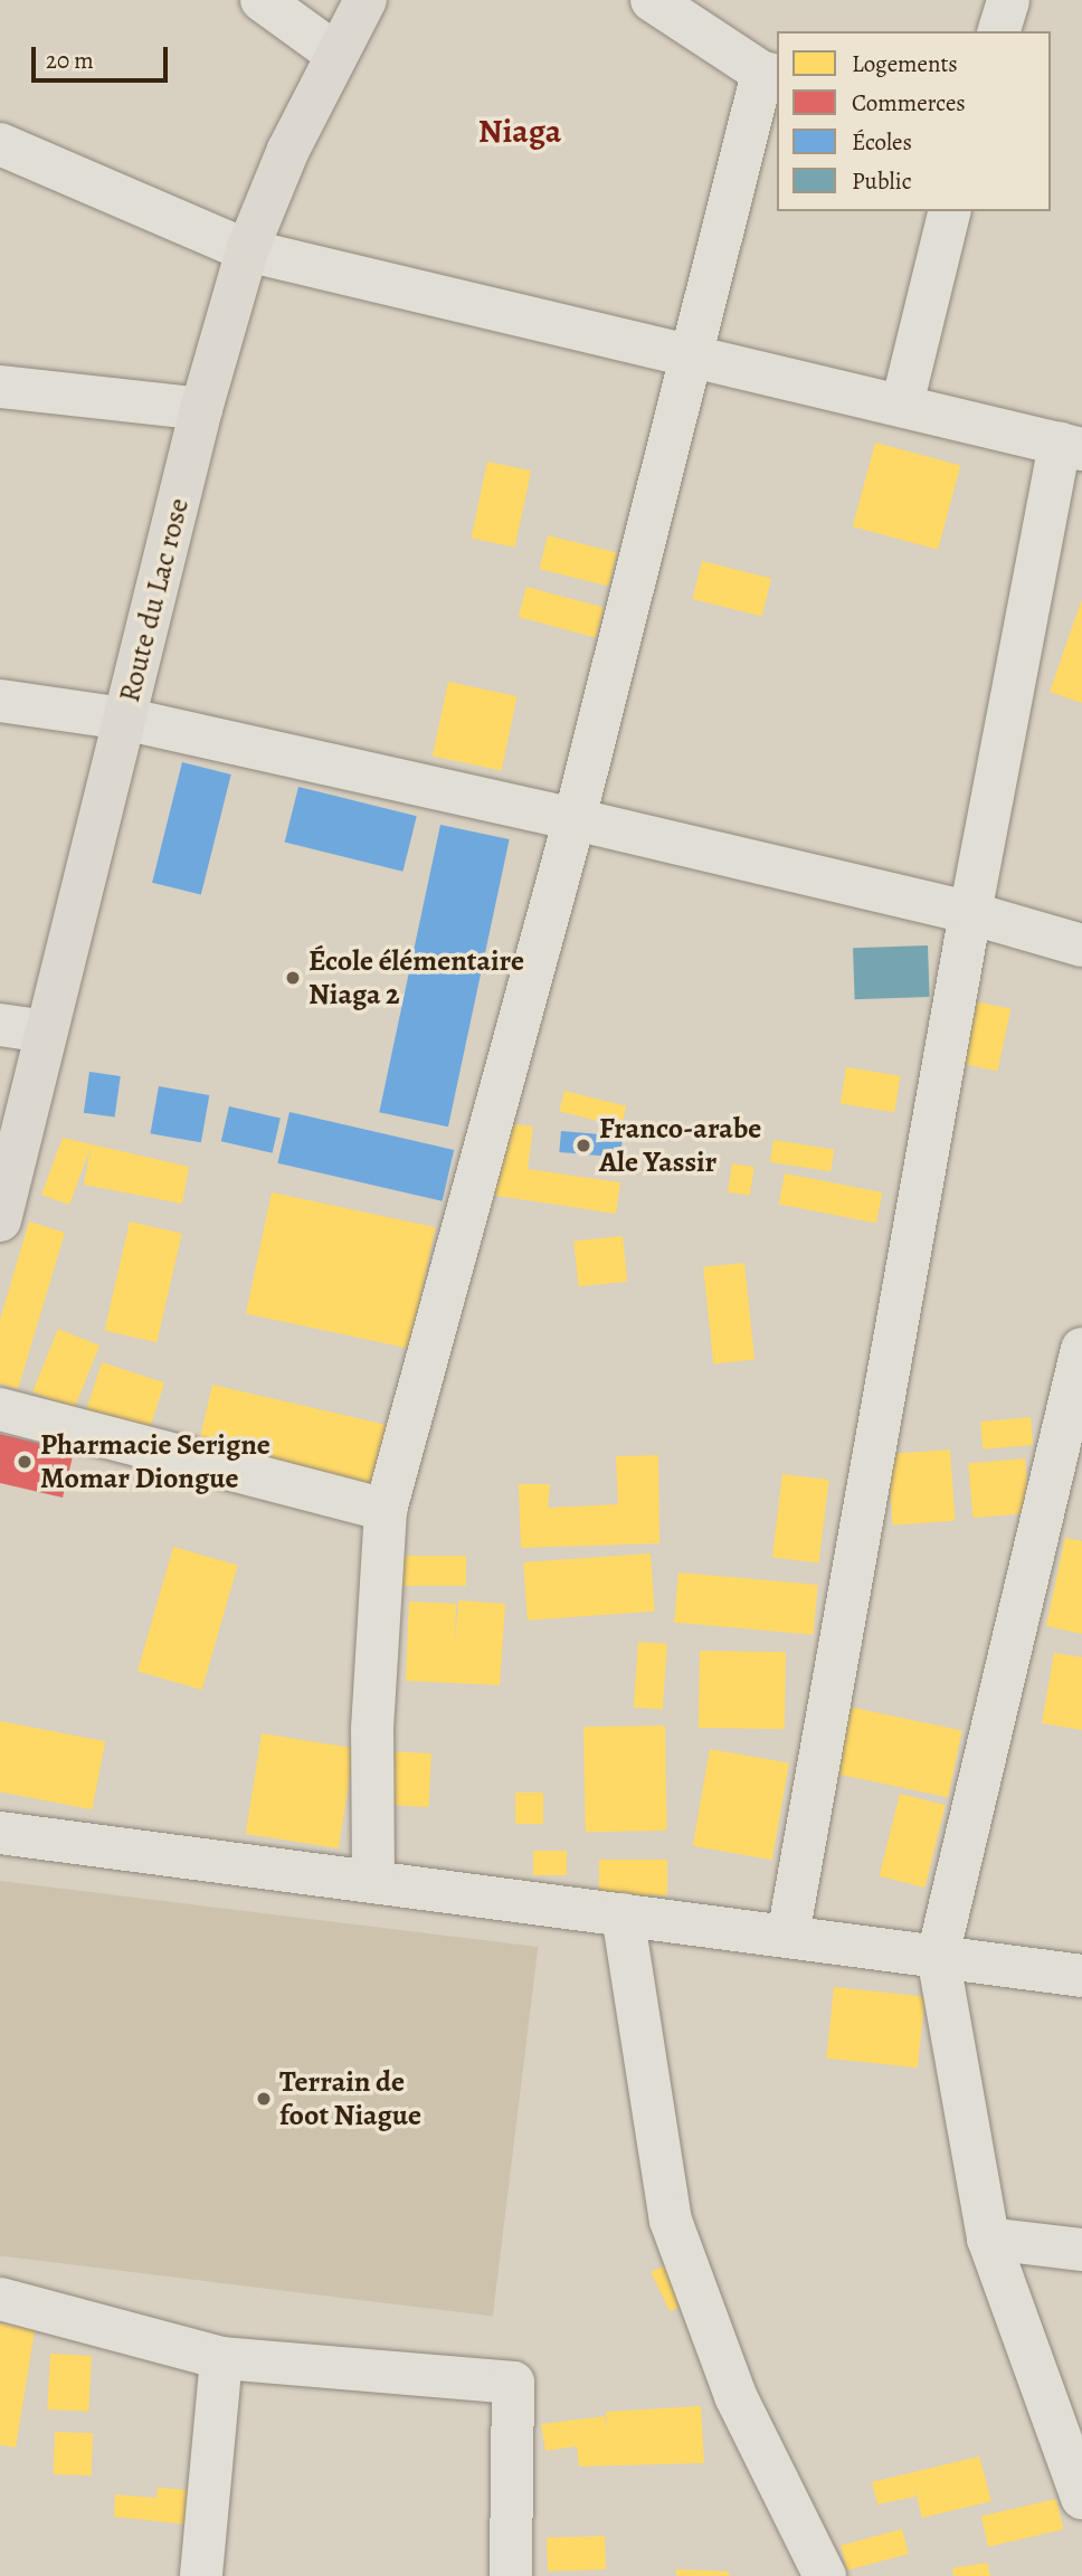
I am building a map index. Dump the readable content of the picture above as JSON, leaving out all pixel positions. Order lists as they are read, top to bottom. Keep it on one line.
{"streets":{"main road":["Route du Lac rose"]},"districts":["Niaga"],"places":["École élémentaire Niaga 2","Franco-arabe Ale Yassir","Pharmacie Serigne Momar Diongue","Terrain de foot Niague"],"legend":["Logements","Commerces","Écoles","Public"],"scale_bar":"20 m"}
